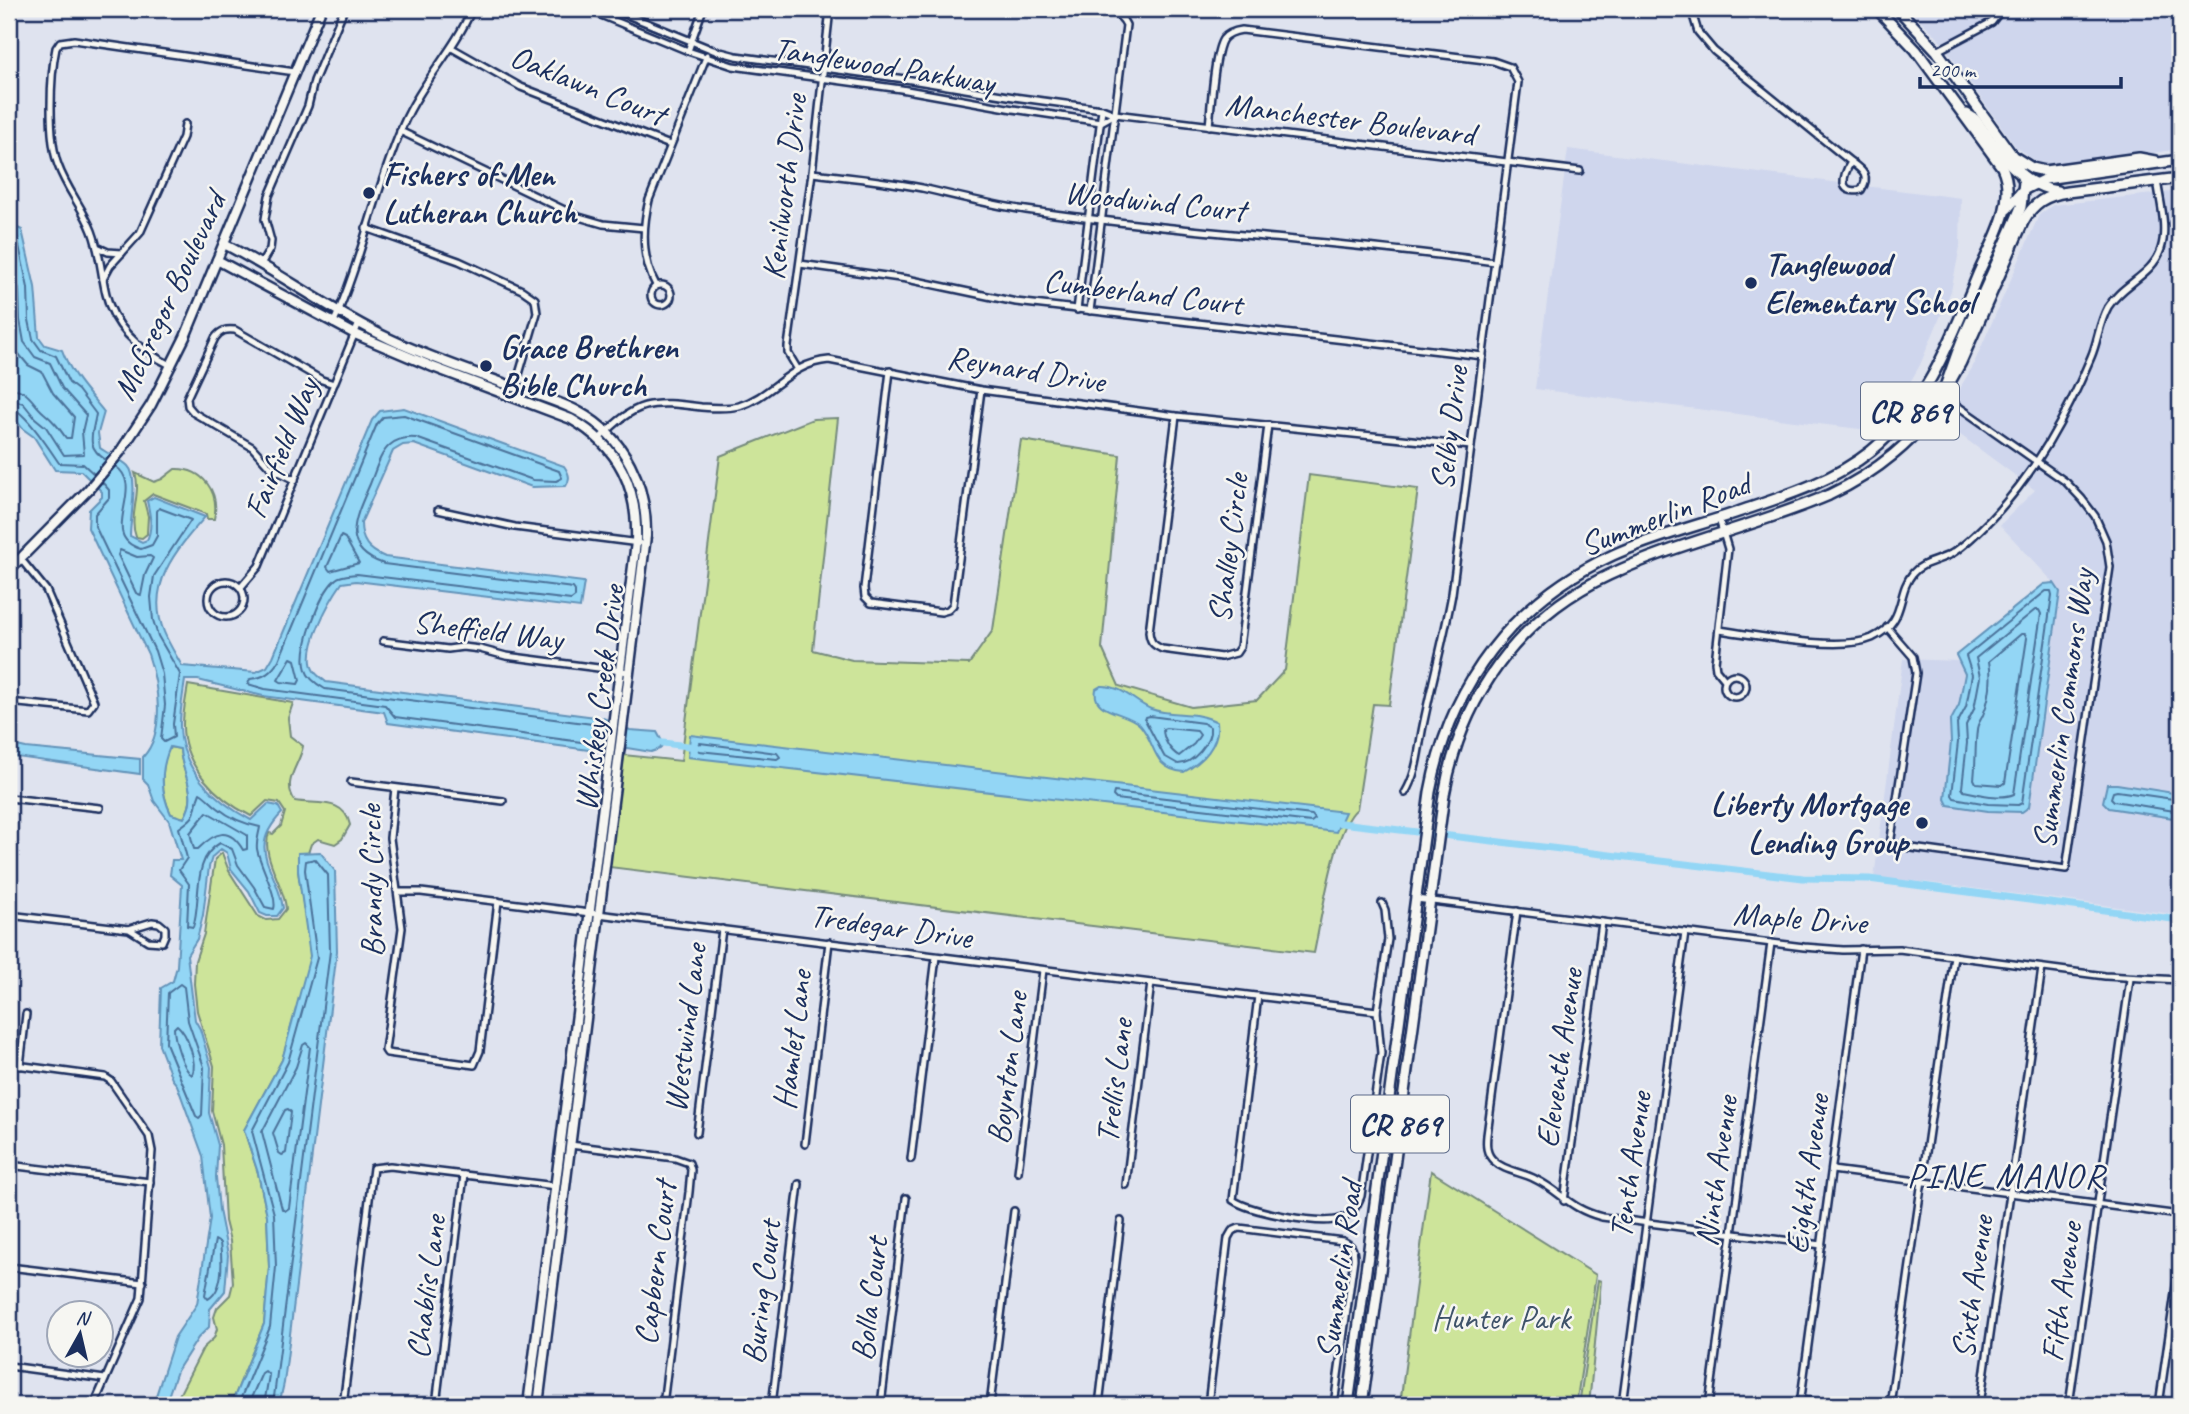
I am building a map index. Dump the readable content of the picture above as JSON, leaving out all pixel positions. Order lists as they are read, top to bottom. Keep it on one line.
{"streets":{"main road":["CR 869","Summerlin Road"],"street":["Tanglewood Parkway","Oaklawn Court","Manchester Boulevard","Kenilworth Drive","Woodwind Court","Cumberland Court","McGregor Boulevard","Reynard Drive","Selby Drive","Fairfield Way","Shalley Circle","Sheffield Way","Whiskey Creek Drive","Summerlin Commons Way","Brandy Circle","Maple Drive","Tredegar Drive","Westwind Lane","Hamlet Lane","Eleventh Avenue","Boynton Lane","Trellis Lane","Tenth Avenue","Ninth Avenue","Eighth Avenue","Capbern Court","Chablis Lane","Sixth Avenue","Buring Court","Fifth Avenue","Bolla Court"]},"crossings":[["Tanglewood Parkway","Manchester Boulevard"],["Tanglewood Parkway","Kenilworth Drive"],["Manchester Boulevard","Selby Drive"],["Kenilworth Drive","Woodwind Court"],["Kenilworth Drive","Cumberland Court"],["Kenilworth Drive","Reynard Drive"],["Woodwind Court","Selby Drive"],["Cumberland Court","Selby Drive"],["McGregor Boulevard","Whiskey Creek Drive"],["Reynard Drive","Selby Drive"],["Reynard Drive","Shalley Circle"],["Reynard Drive","Whiskey Creek Drive"],["Fairfield Way","Whiskey Creek Drive"],["Summerlin Road","Summerlin Commons Way"],["Summerlin Road","Maple Drive"],["Sheffield Way","Whiskey Creek Drive"],["Whiskey Creek Drive","Tredegar Drive"],["Whiskey Creek Drive","Capbern Court"],["Brandy Circle","Tredegar Drive"],["Maple Drive","Eleventh Avenue"],["Maple Drive","Tenth Avenue"],["Maple Drive","Ninth Avenue"],["Maple Drive","Eighth Avenue"],["Maple Drive","Sixth Avenue"],["Maple Drive","Fifth Avenue"],["Tredegar Drive","Westwind Lane"],["Tredegar Drive","Hamlet Lane"],["Tredegar Drive","Boynton Lane"],["Tredegar Drive","Trellis Lane"]],"districts":["PINE MANOR"],"parks":["Hunter Park"],"places":["Fishers of Men Lutheran Church","Tanglewood Elementary School","Grace Brethren Bible Church","Liberty Mortgage Lending Group"],"scale_bar":"200 m","north":"top"}
